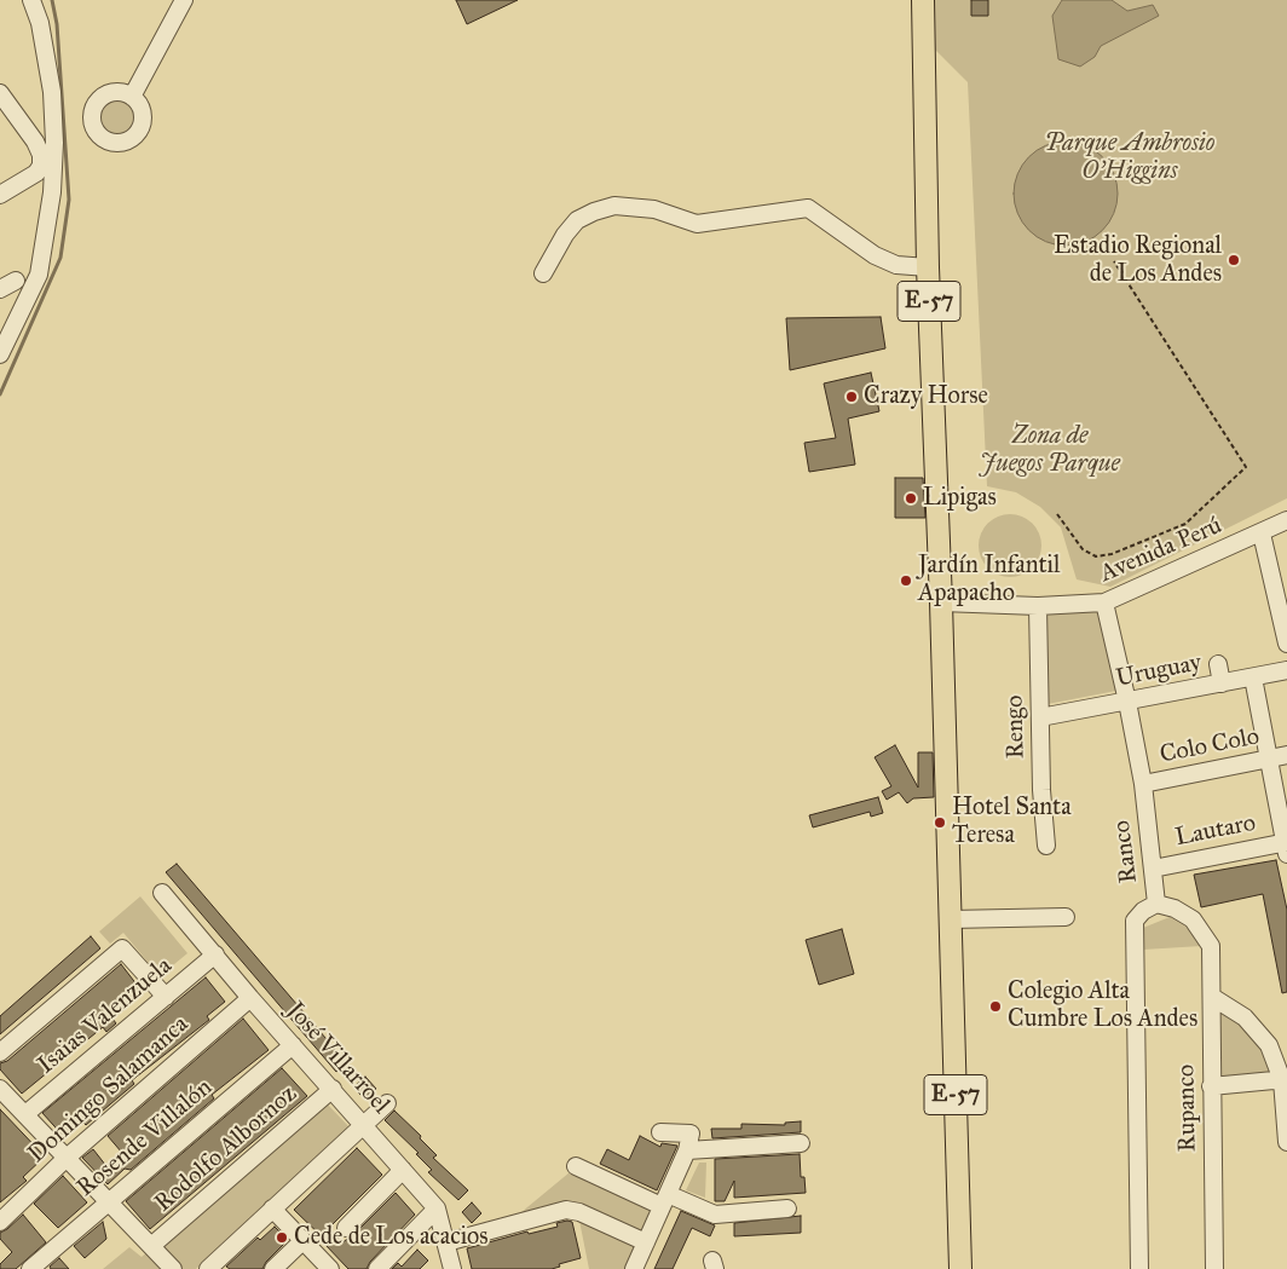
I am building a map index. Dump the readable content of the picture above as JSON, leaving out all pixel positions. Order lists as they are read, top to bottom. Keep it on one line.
{"streets":{"main road":["E-57"],"street":["Avenida Perú","Uruguay","Rengo","Colo Colo","Lautaro","Ranco","Isaias Valenzuela","José Villarroel","Domingo Salamanca","Rupanco","Rosende Villalón","Rodolfo Albornoz"]},"crossings":[["E-57","Avenida Perú"],["Avenida Perú","Rengo"],["Avenida Perú","Ranco"],["Uruguay","Rengo"],["Uruguay","Ranco"],["Colo Colo","Ranco"],["Lautaro","Ranco"],["Ranco","Rupanco"],["Isaias Valenzuela","José Villarroel"],["José Villarroel","Domingo Salamanca"],["José Villarroel","Rosende Villalón"],["José Villarroel","Rodolfo Albornoz"]],"parks":["Parque Ambrosio O'Higgins","Zona de Juegos Parque"],"places":["Estadio Regional de Los Andes","Crazy Horse","Lipigas","Jardín Infantil Apapacho","Hotel Santa Teresa","Colegio Alta Cumbre Los Andes","Cede de Los acacios"]}
